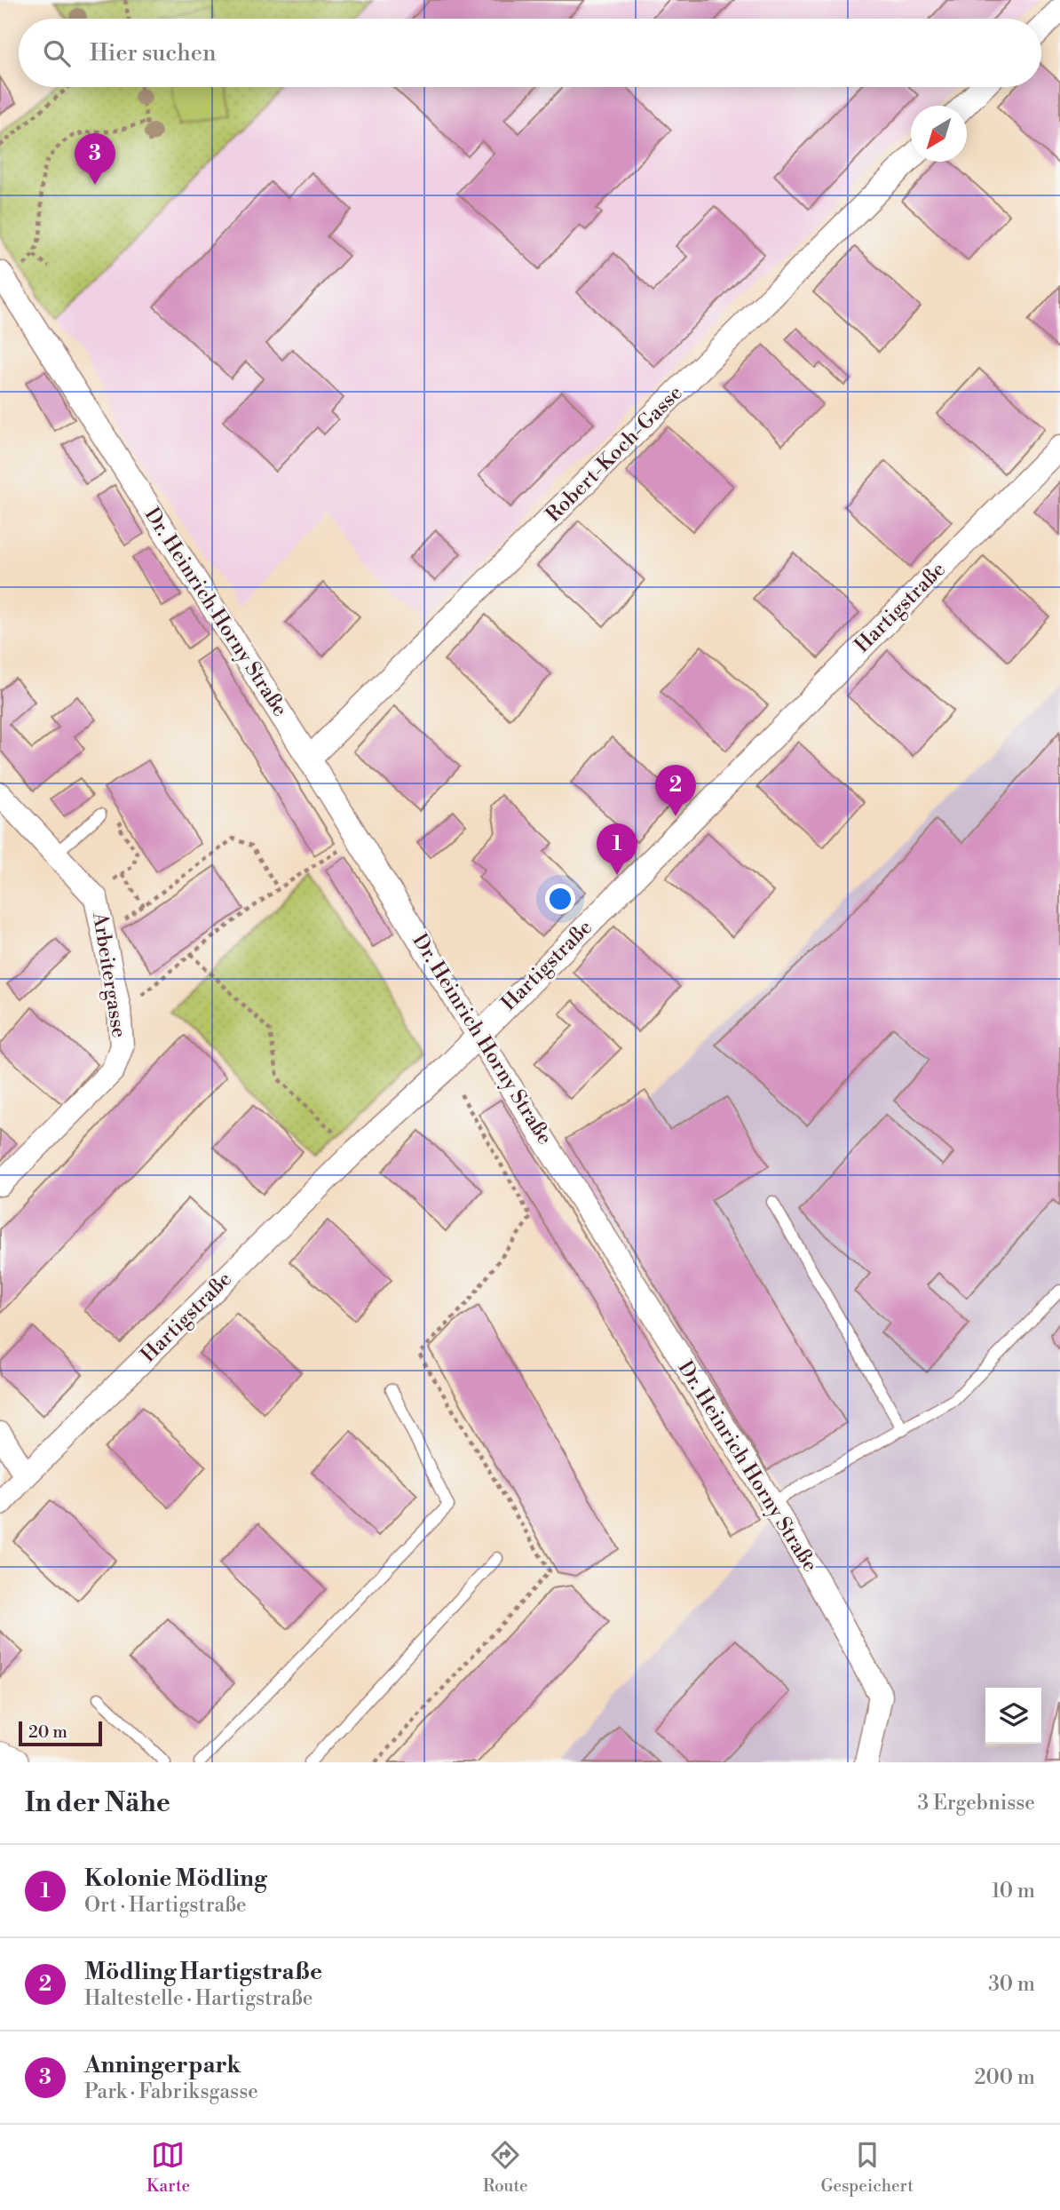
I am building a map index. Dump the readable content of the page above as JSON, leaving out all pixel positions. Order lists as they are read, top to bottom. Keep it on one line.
{"streets":{"street":["Robert-Koch-Gasse","Hartigstraße","Dr. Heinrich Horny Straße","Arbeitergasse"]},"crossings":[["Robert-Koch-Gasse","Dr. Heinrich Horny Straße"],["Hartigstraße","Dr. Heinrich Horny Straße"]],"scale_bar":"20 m","north":"bottom left","page":{"search":"Hier suchen","pins":["3","2","1"],"scale":"20 m","heading":["In der Nähe","3 Ergebnisse"],"list":[{"mark":"1","name":"Kolonie Mödling","note":"Ort · Hartigstraße","value":"10 m"},{"mark":"2","name":"Mödling Hartigstraße","note":"Haltestelle · Hartigstraße","value":"30 m"},{"mark":"3","name":"Anningerpark","note":"Park · Fabriksgasse","value":"200 m"}],"nav":["Karte","Route","Gespeichert"]}}
